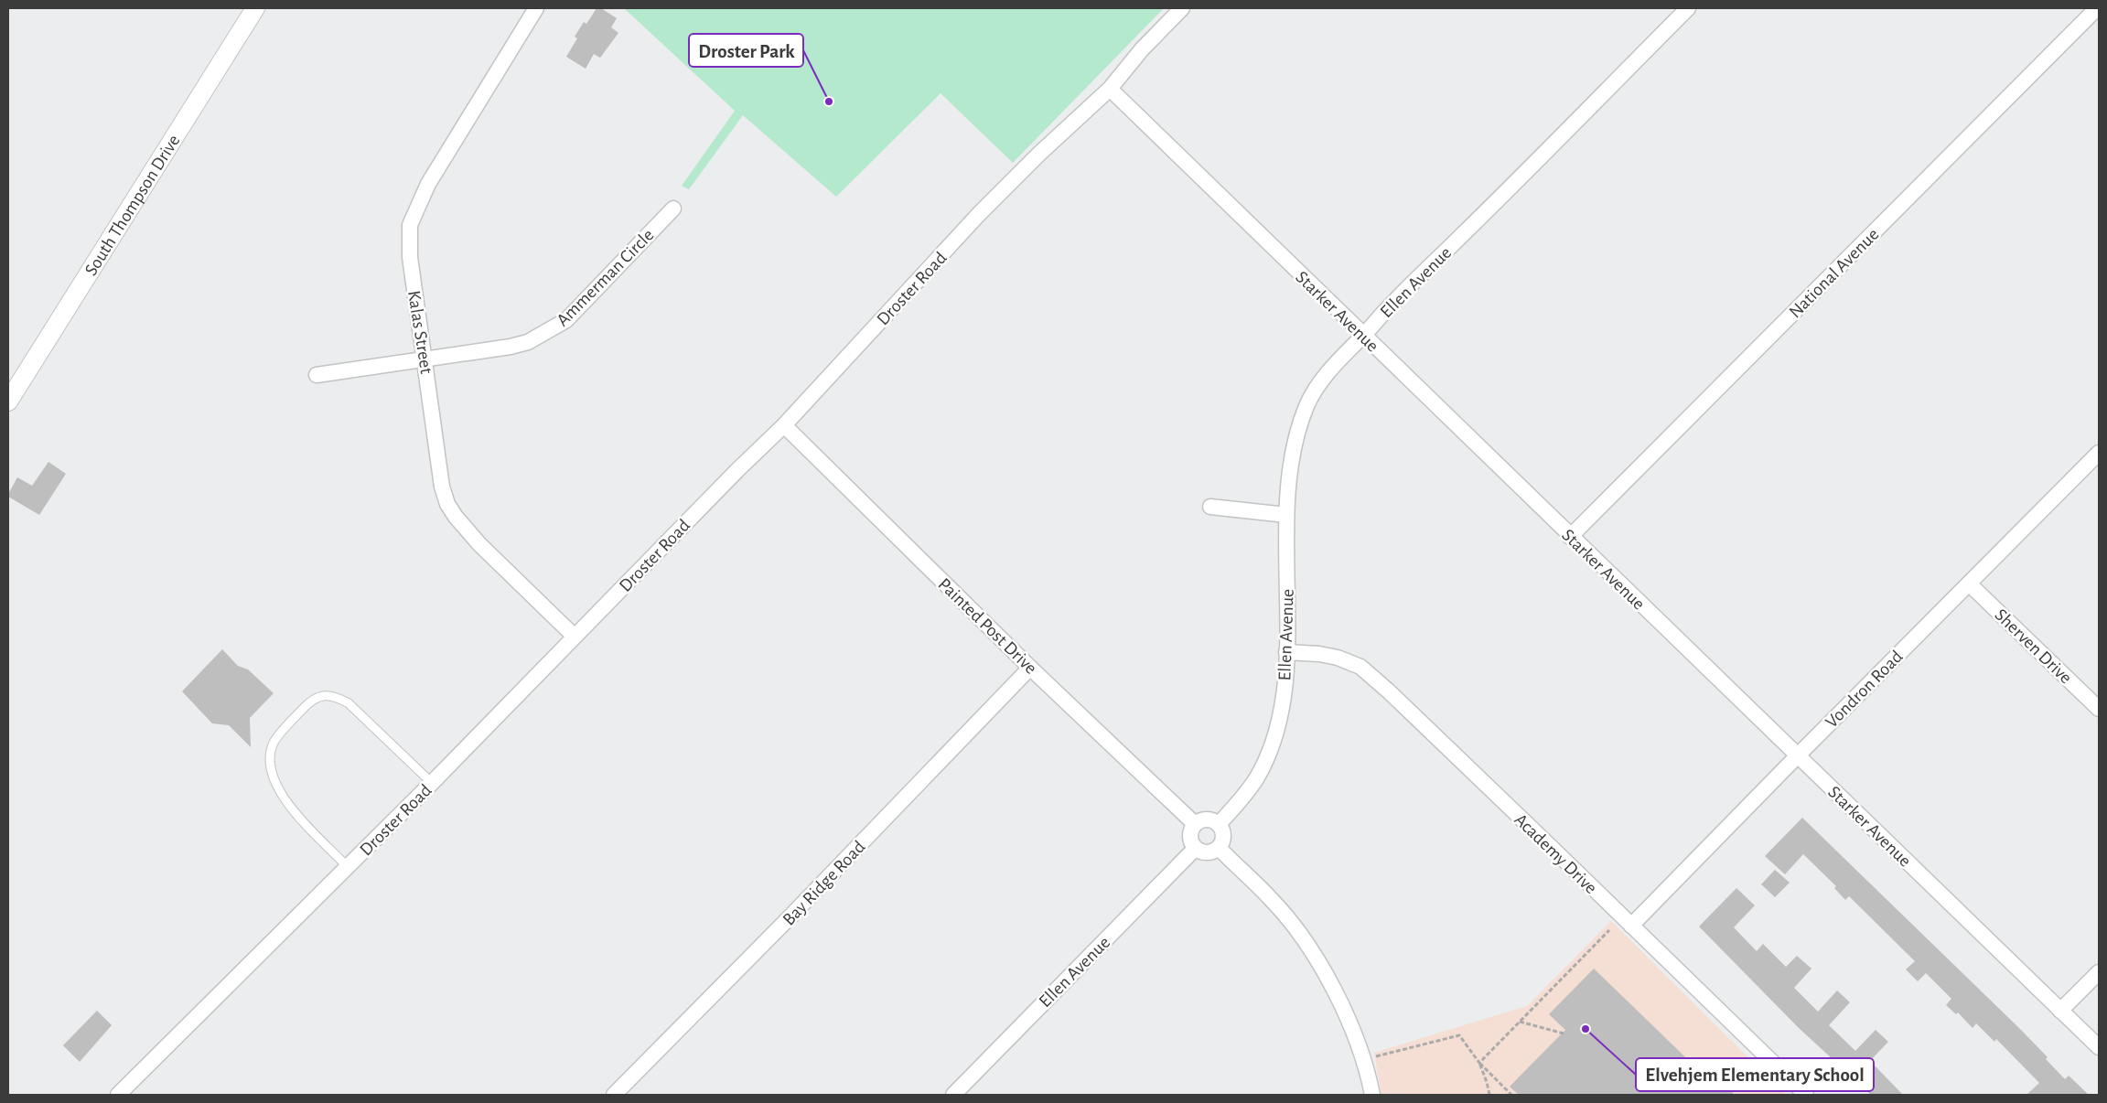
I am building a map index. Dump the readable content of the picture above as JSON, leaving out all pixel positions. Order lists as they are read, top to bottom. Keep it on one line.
{"streets":{"street":["South Thompson Drive","National Avenue","Ammerman Circle","Ellen Avenue","Droster Road","Starker Avenue","Kalas Street","Painted Post Drive","Sherven Drive","Vondron Road","Academy Drive","Bay Ridge Road"]},"crossings":[["National Avenue","Starker Avenue"],["Ammerman Circle","Kalas Street"],["Ellen Avenue","Starker Avenue"],["Ellen Avenue","Painted Post Drive"],["Ellen Avenue","Academy Drive"],["Droster Road","Starker Avenue"],["Droster Road","Kalas Street"],["Droster Road","Painted Post Drive"],["Starker Avenue","Vondron Road"],["Painted Post Drive","Bay Ridge Road"],["Sherven Drive","Vondron Road"],["Vondron Road","Academy Drive"]],"places":["Droster Park","Elvehjem Elementary School"]}
